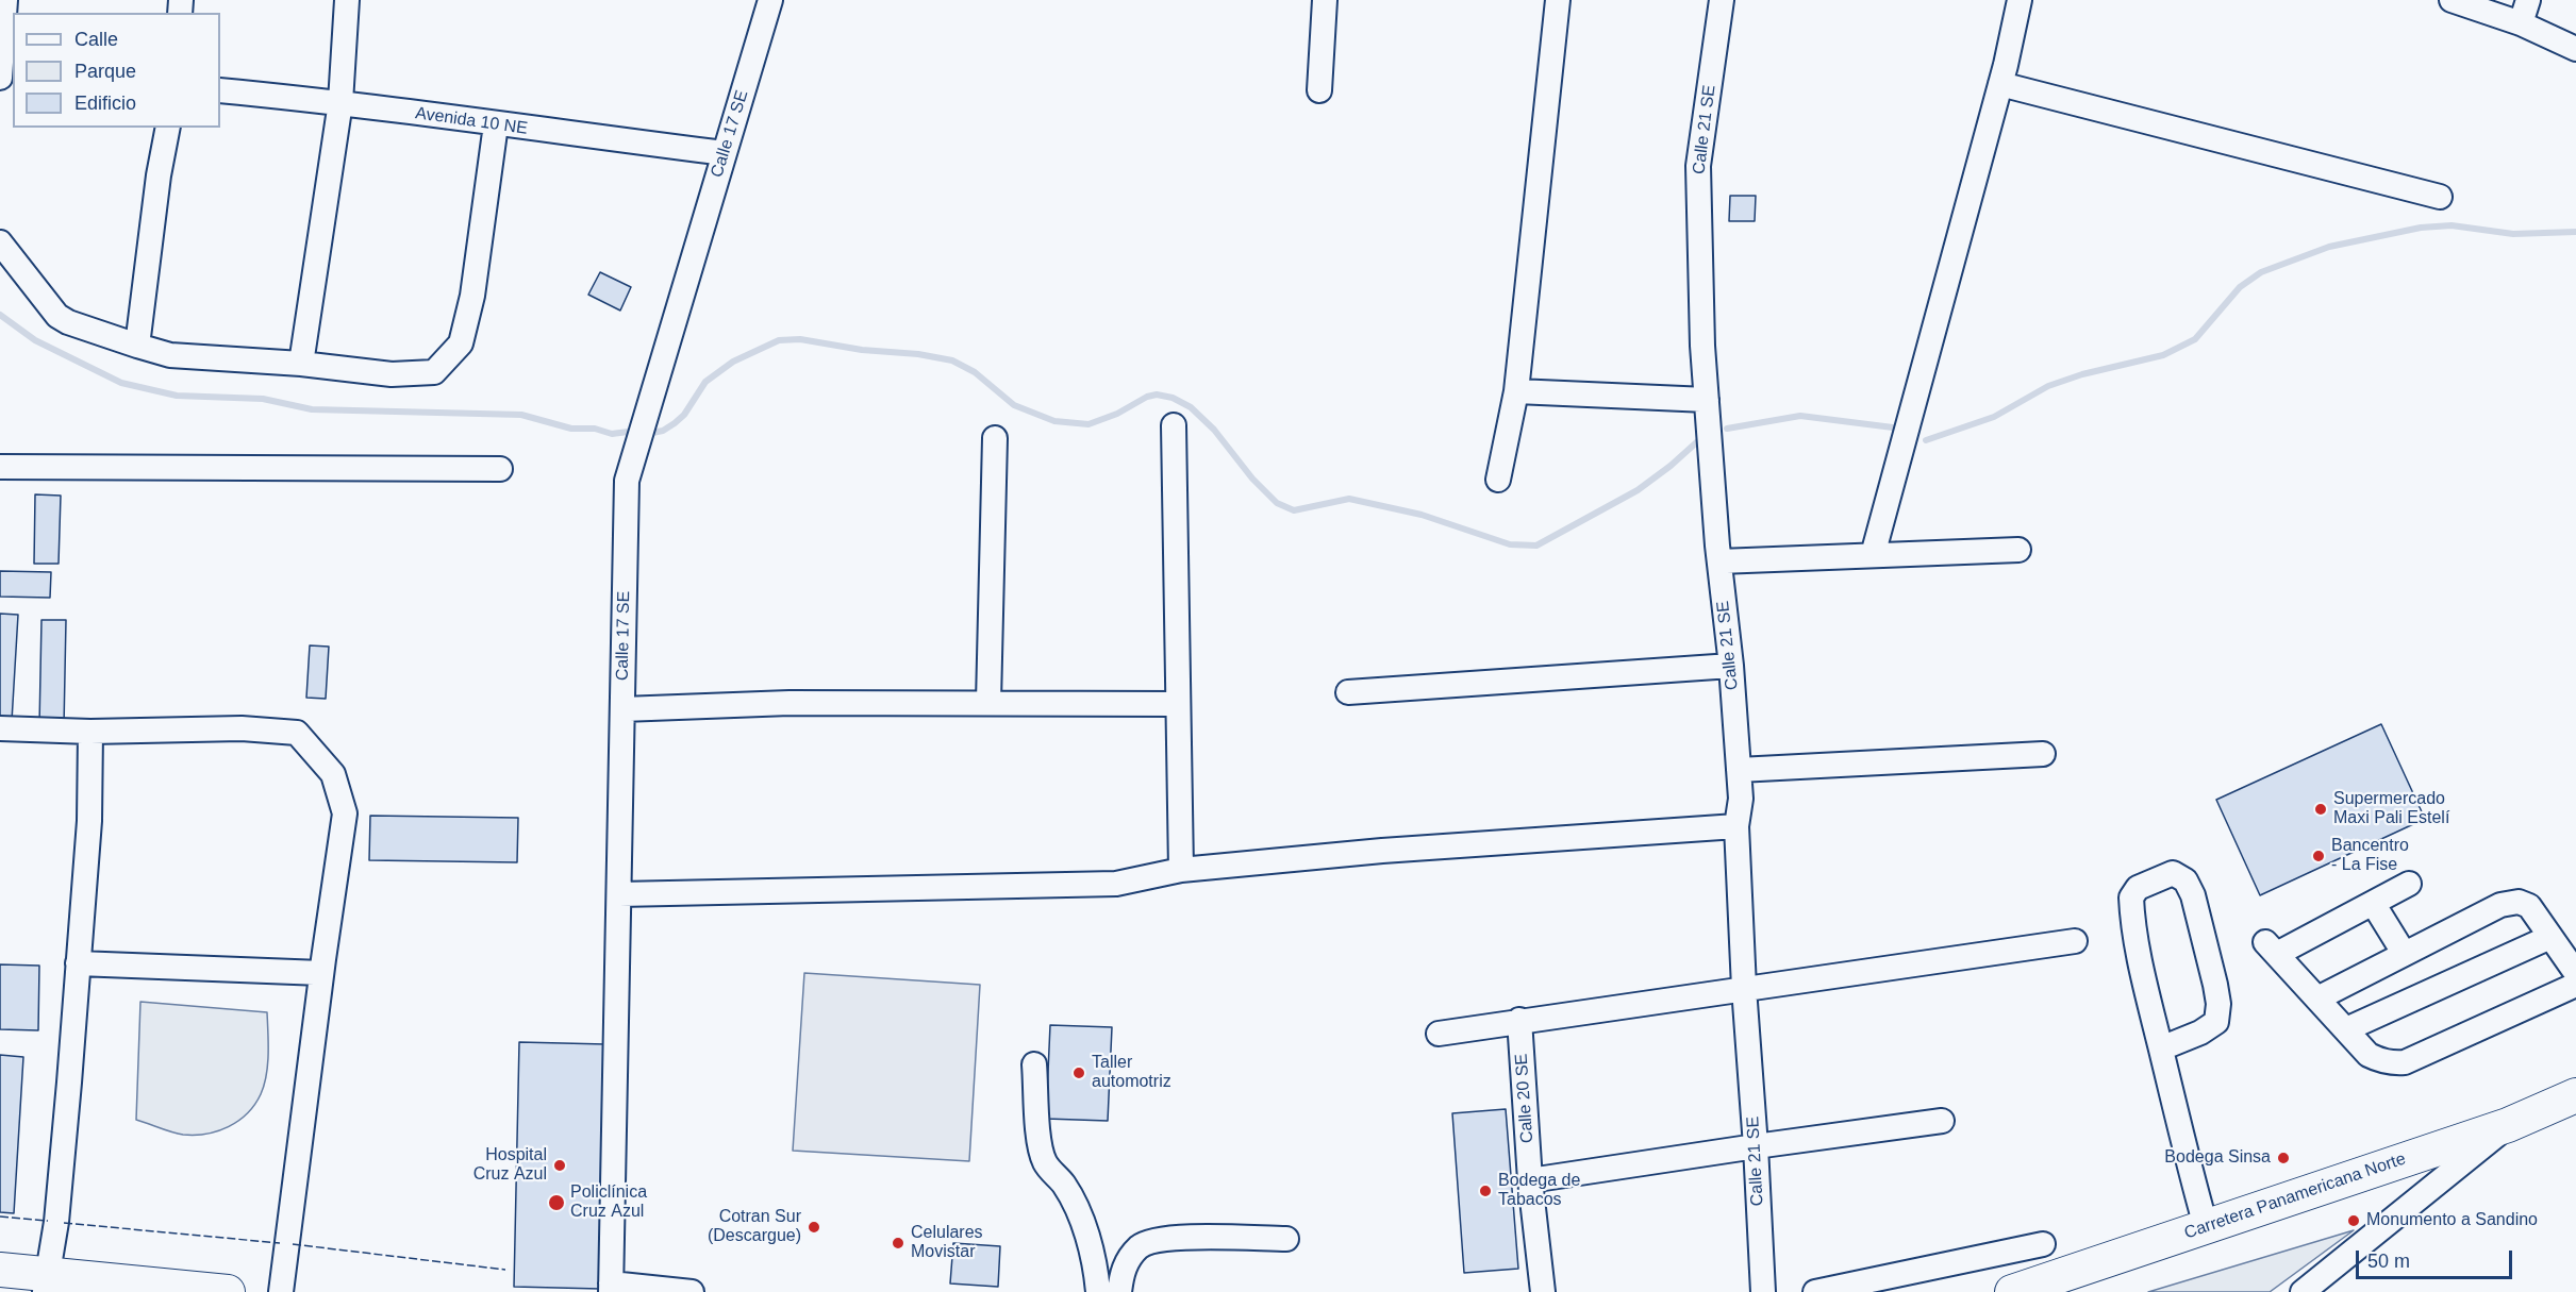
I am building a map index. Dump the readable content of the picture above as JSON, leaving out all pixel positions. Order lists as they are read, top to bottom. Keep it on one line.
{"streets":{"highway":["Carretera Panamericana Norte"],"street":["Avenida 10 NE","Calle 21 SE","Calle 17 SE","Calle 20 SE"]},"crossings":[["Avenida 10 NE","Calle 17 SE"]],"places":["Supermercado Maxi Pali Estelí","Bancentro - La Fise","Taller automotriz","Bodega Sinsa","Hospital Cruz Azul","Bodega de Tabacos","Policlínica Cruz Azul","Monumento a Sandino","Cotran Sur (Descargue)","Celulares Movistar"],"legend":["Calle","Parque","Edificio"],"scale_bar":"50 m"}
